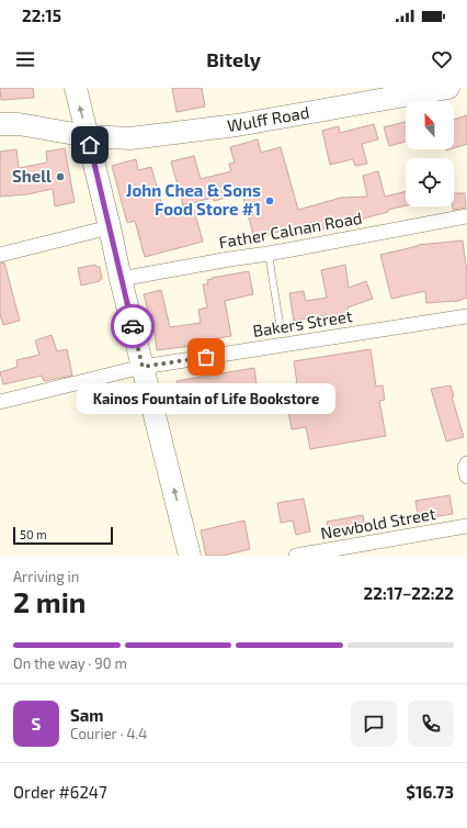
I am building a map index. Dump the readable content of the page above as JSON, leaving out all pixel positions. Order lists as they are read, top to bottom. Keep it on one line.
{"streets":{"main road":["Wulff Road"],"street":["Father Calnan Road","Bakers Street","Newbold Street"]},"places":["Shell","John Chea & Sons Food Store #1","Kainos Fountain of Life Bookstore"],"scale_bar":"50 m","north":"top","page":{"status":"22:15","header":"Bitely","bubble":"Kainos Fountain of Life Bookstore","scale":"50 m","heading":["2 min","Arriving in","22:17–22:22"],"panel":["Sam","Courier · 4.4","Order #6247","$16.73"],"bar":"On the way · 90 m","round":"S"}}
